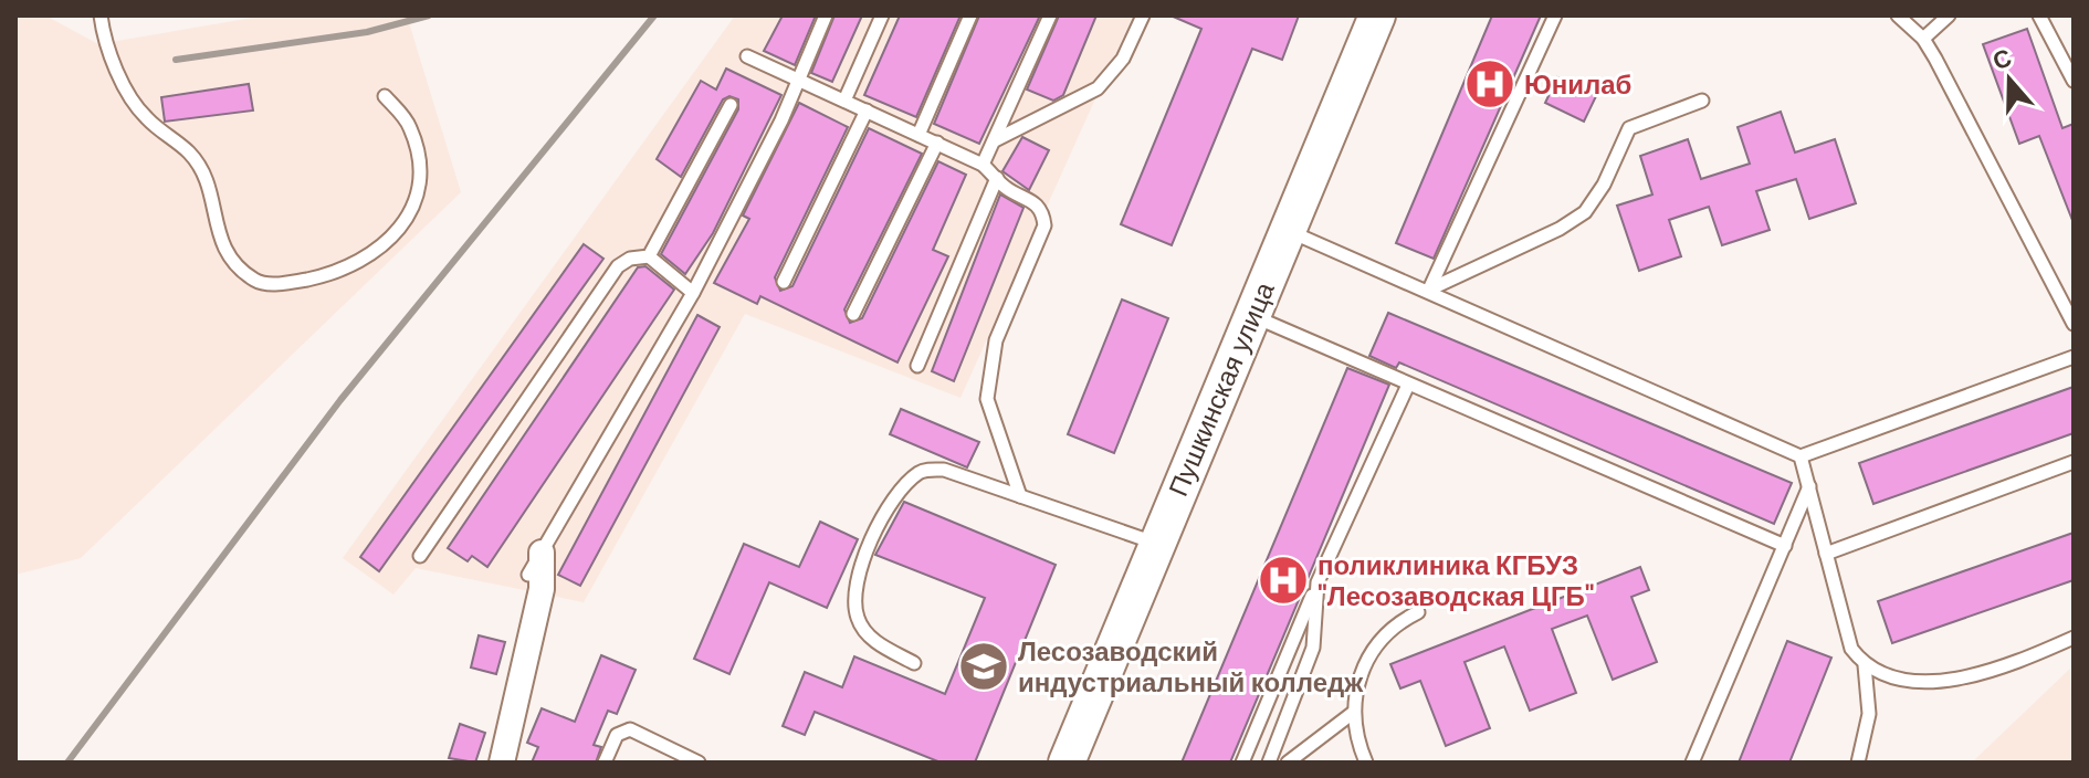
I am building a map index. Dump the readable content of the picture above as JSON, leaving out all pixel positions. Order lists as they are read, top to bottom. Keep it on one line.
{"streets":{"main road":["Пушкинская улица"]},"places":{"hospital":["Юнилаб","поликлиника КГБУЗ \"Лесозаводская ЦГБ\""],"school or university":["Лесозаводский индустриальный колледж"]},"north":"top"}
